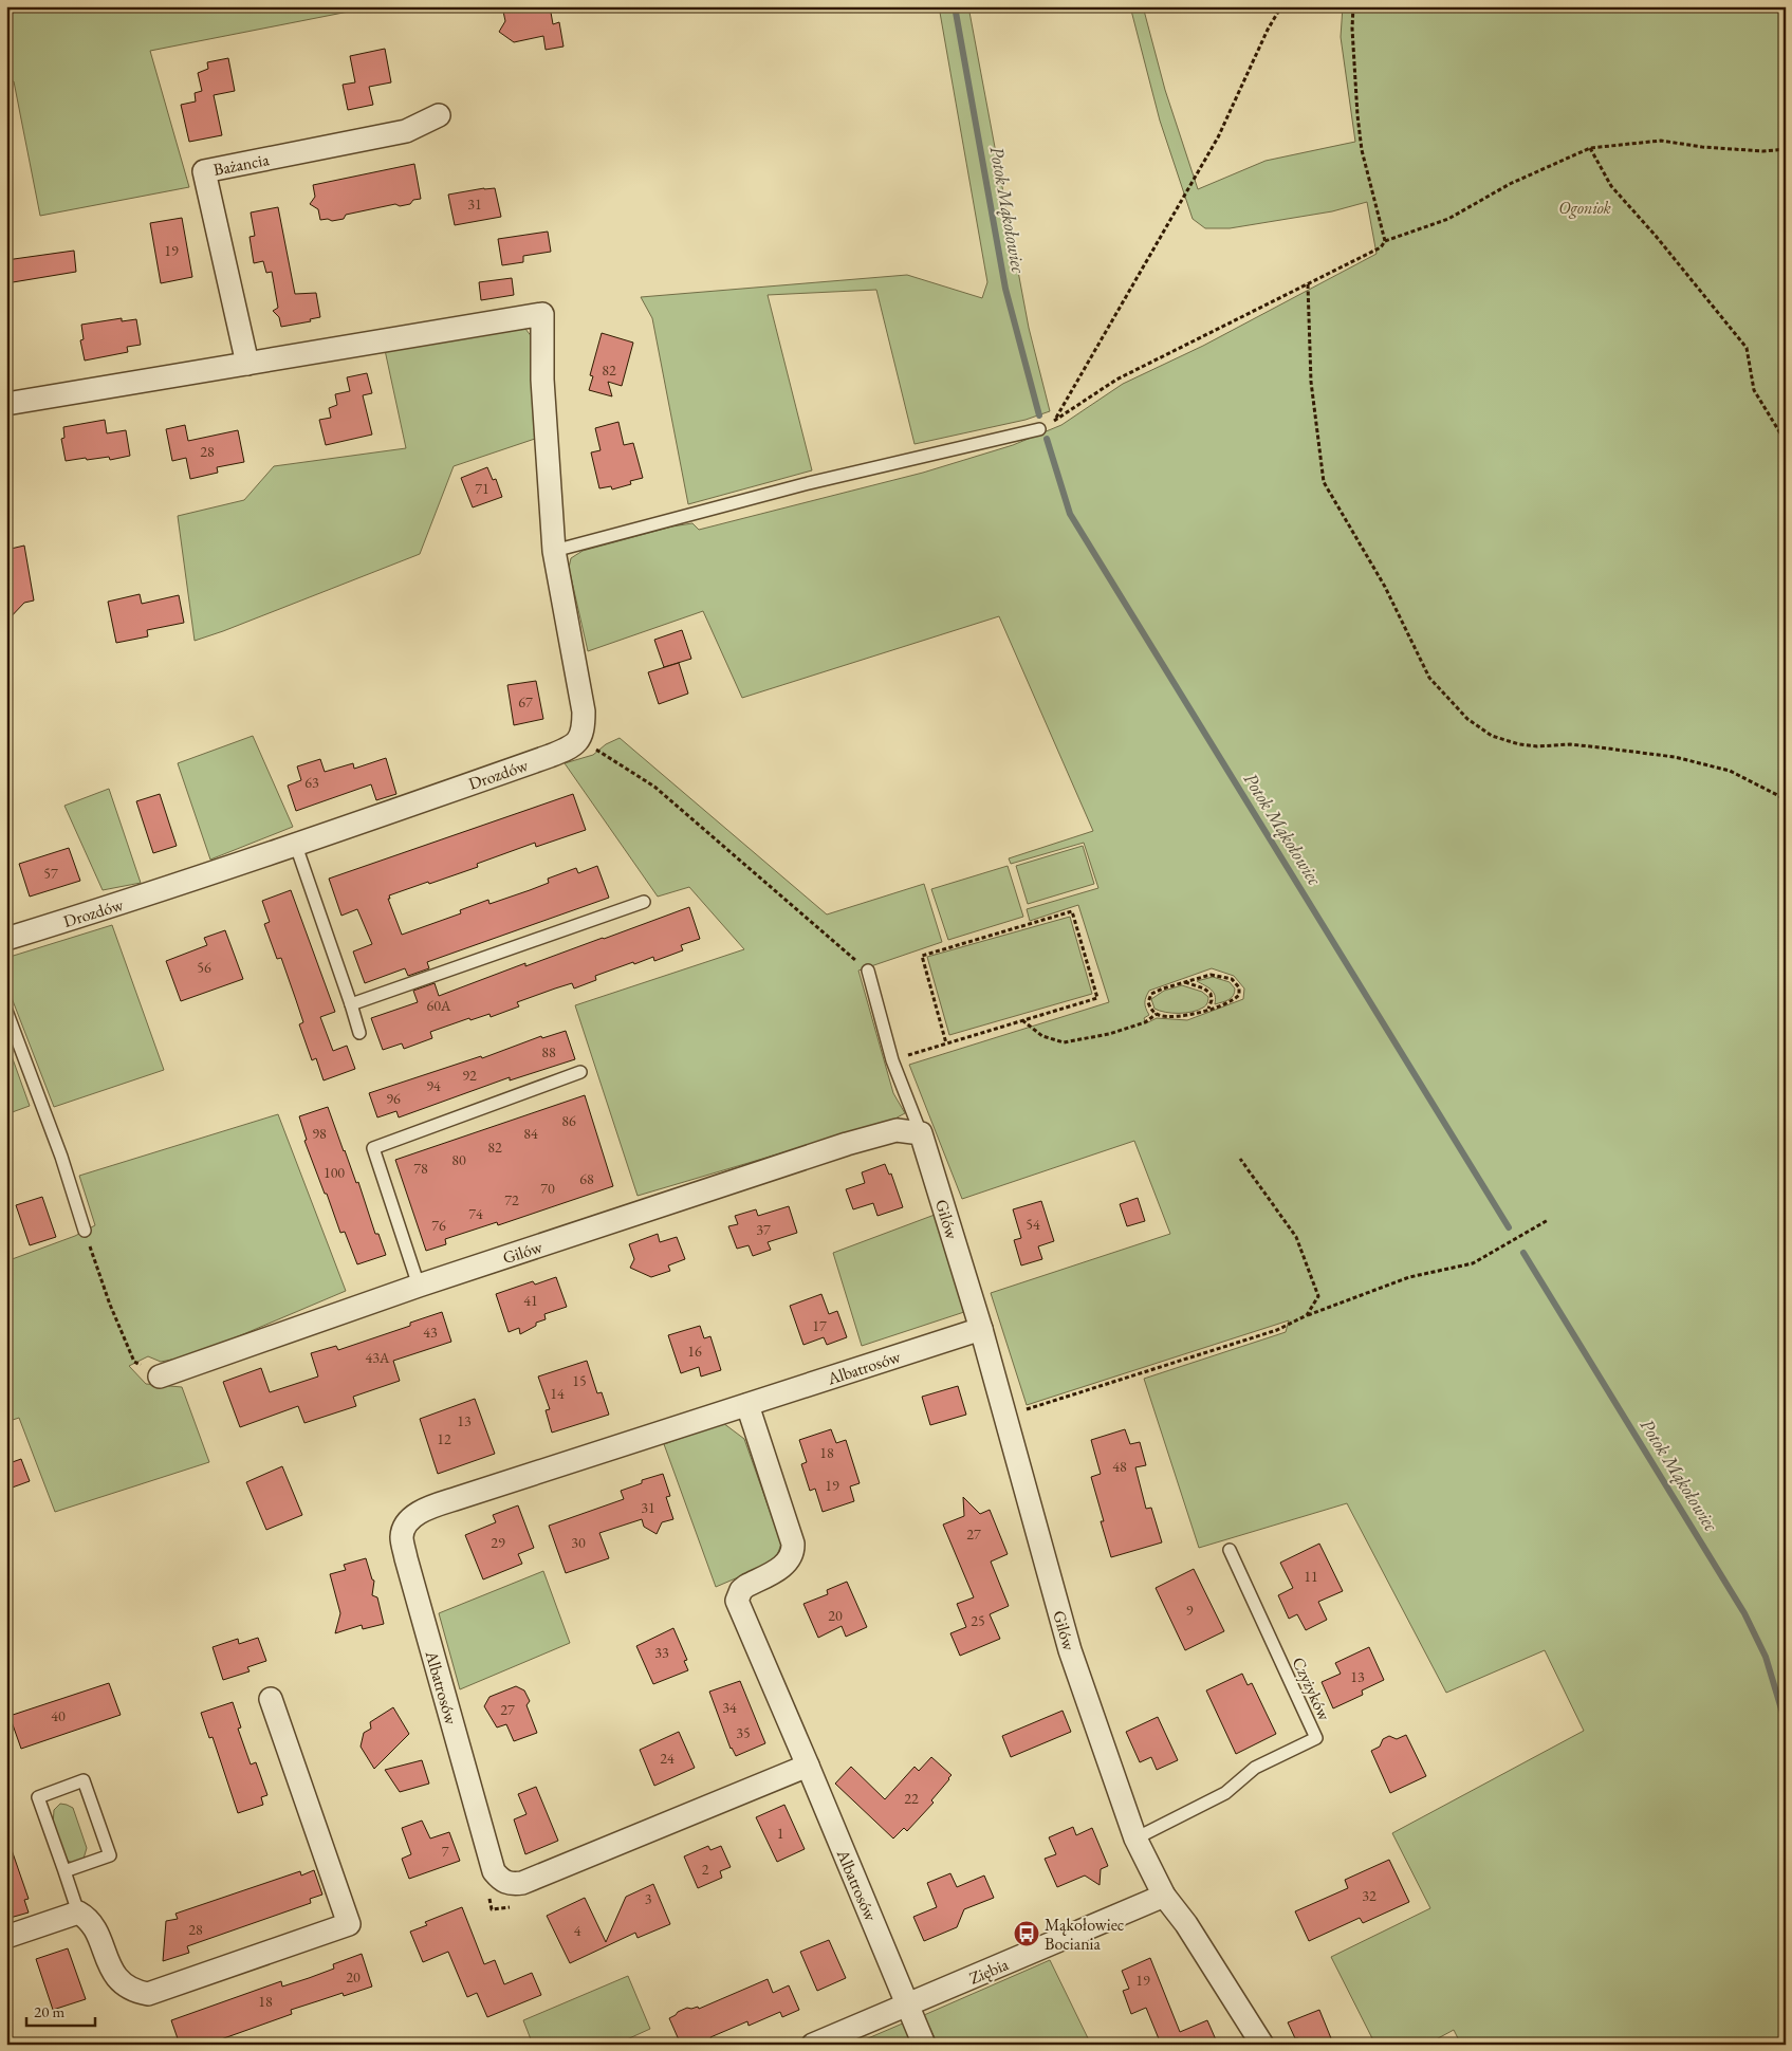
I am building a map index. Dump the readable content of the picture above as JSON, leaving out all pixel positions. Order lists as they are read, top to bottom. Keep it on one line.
{"streets":{"street":["Bażancia","Drozdów","Gilów","Albatrosów","Ziębia"],"lane":["Czyżyków"]},"crossings":[["Gilów","Albatrosów"],["Gilów","Czyżyków"],["Gilów","Ziębia"],["Albatrosów","Ziębia"]],"water":["Potok Mąkołowiec"],"parks":["Ogoniok"],"places":{"bus stop":["Mąkołowiec Bociania"]},"house_numbers":["31","19","82","28","71","67","63","57","56","60A","88","92","94","96","86","98","84","82","80","78","100","68","70","72","74","54","76","37","41","17","43","16","43A","15","14","13","12","18","48","19","31","27","29","30","11","9","20","25","33","13","34","27","40","35","24","22","1","7","2","32","3","28","4","20","19","18"],"scale_bar":"20 m"}
